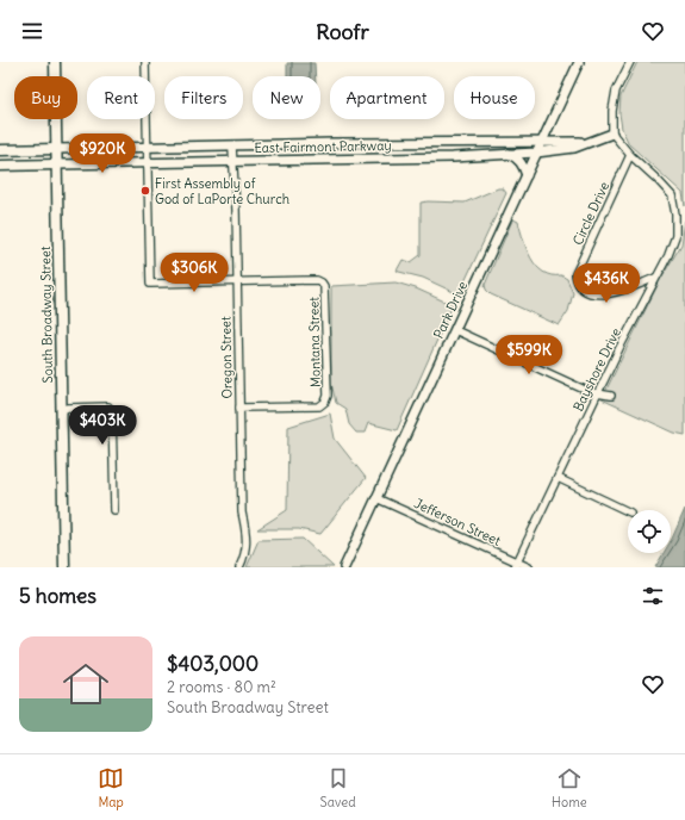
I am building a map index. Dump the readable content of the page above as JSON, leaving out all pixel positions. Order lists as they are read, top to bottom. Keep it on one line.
{"streets":{"main road":["South Broadway Street"],"street":["East Fairmont Parkway","Circle Drive","Park Drive","Montana Street","Oregon Street","Bayshore Drive","Jefferson Street"]},"crossings":[["East Fairmont Parkway","Park Drive"],["East Fairmont Parkway","South Broadway Street"],["East Fairmont Parkway","Oregon Street"],["East Fairmont Parkway","Bayshore Drive"],["Circle Drive","Bayshore Drive"],["Park Drive","Jefferson Street"],["Montana Street","Oregon Street"],["Bayshore Drive","Jefferson Street"]],"places":["First Assembly of God of LaPorte Church"],"page":{"header":"Roofr","chip":["Buy","Rent","Filters","New","Apartment","House"],"price":["$920K","$306K","$436K","$599K","$403K"],"heading":"5 homes","list":[{"name":"$403,000","note":"2 rooms · 80 m² · South Broadway Street"}],"tabs":["Map","Saved","Home"]}}
